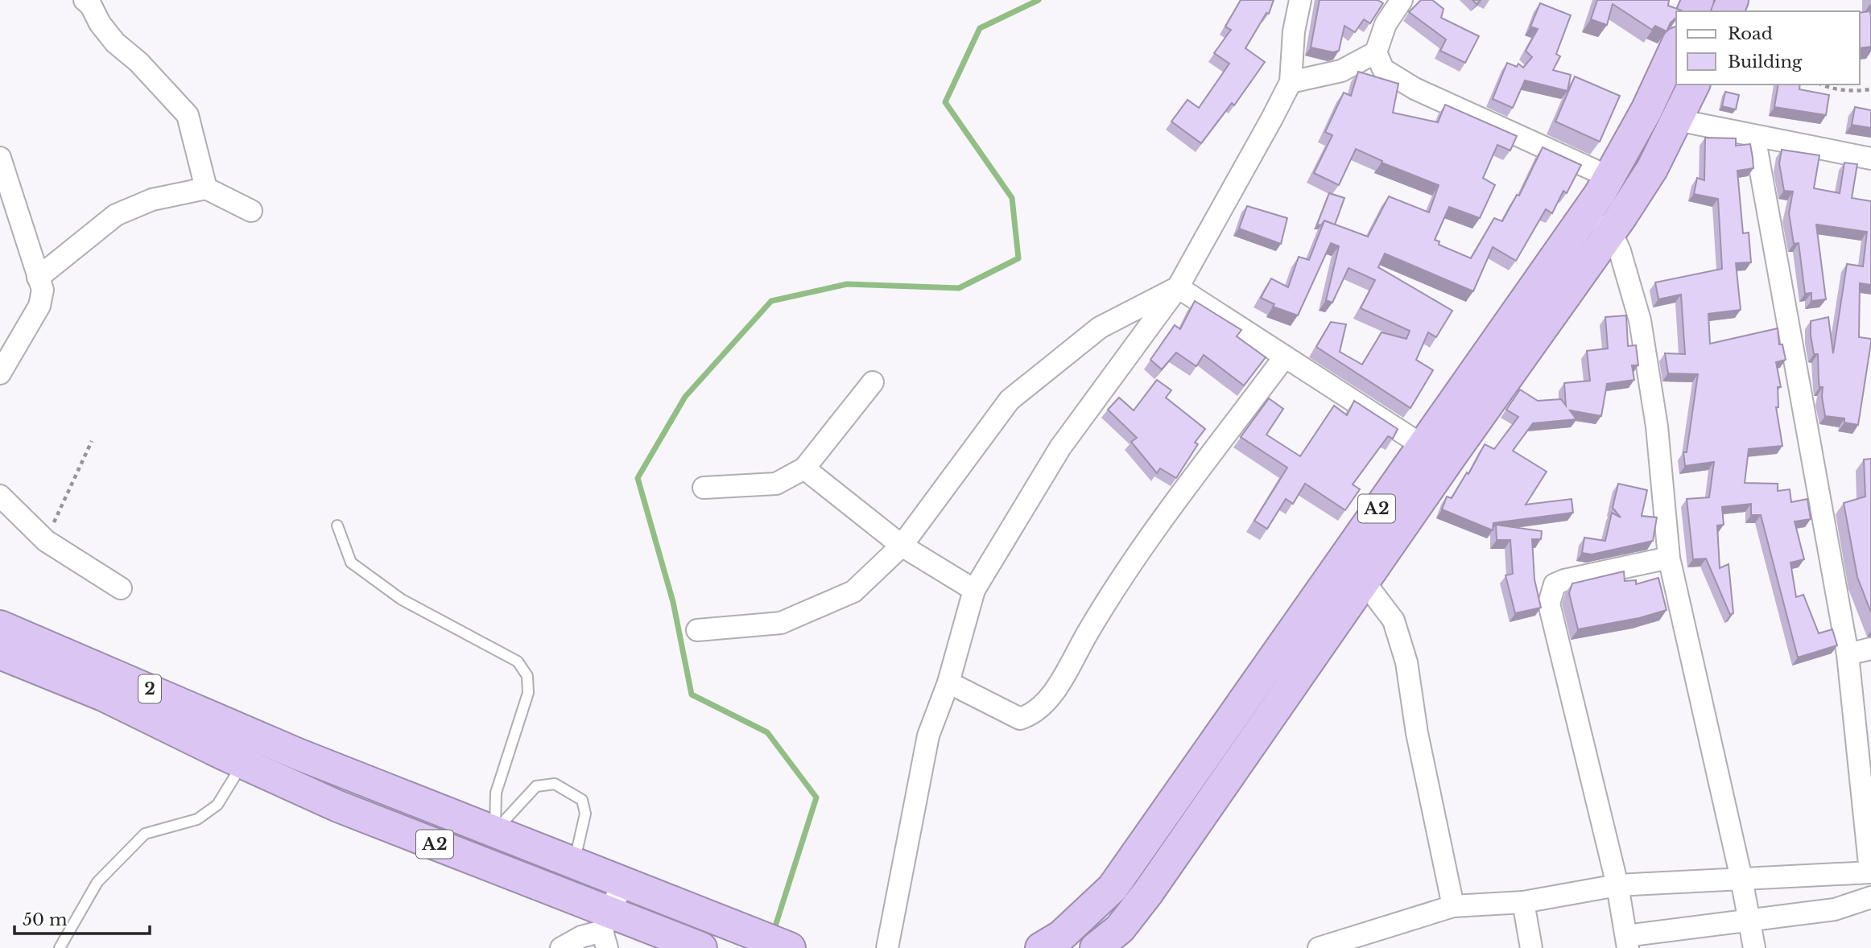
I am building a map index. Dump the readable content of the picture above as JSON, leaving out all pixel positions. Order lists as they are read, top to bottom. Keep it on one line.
{"streets":{"highway":["A2","2"]},"crossings":[["A2","2"]],"legend":["Road","Building"],"scale_bar":"50 m"}
